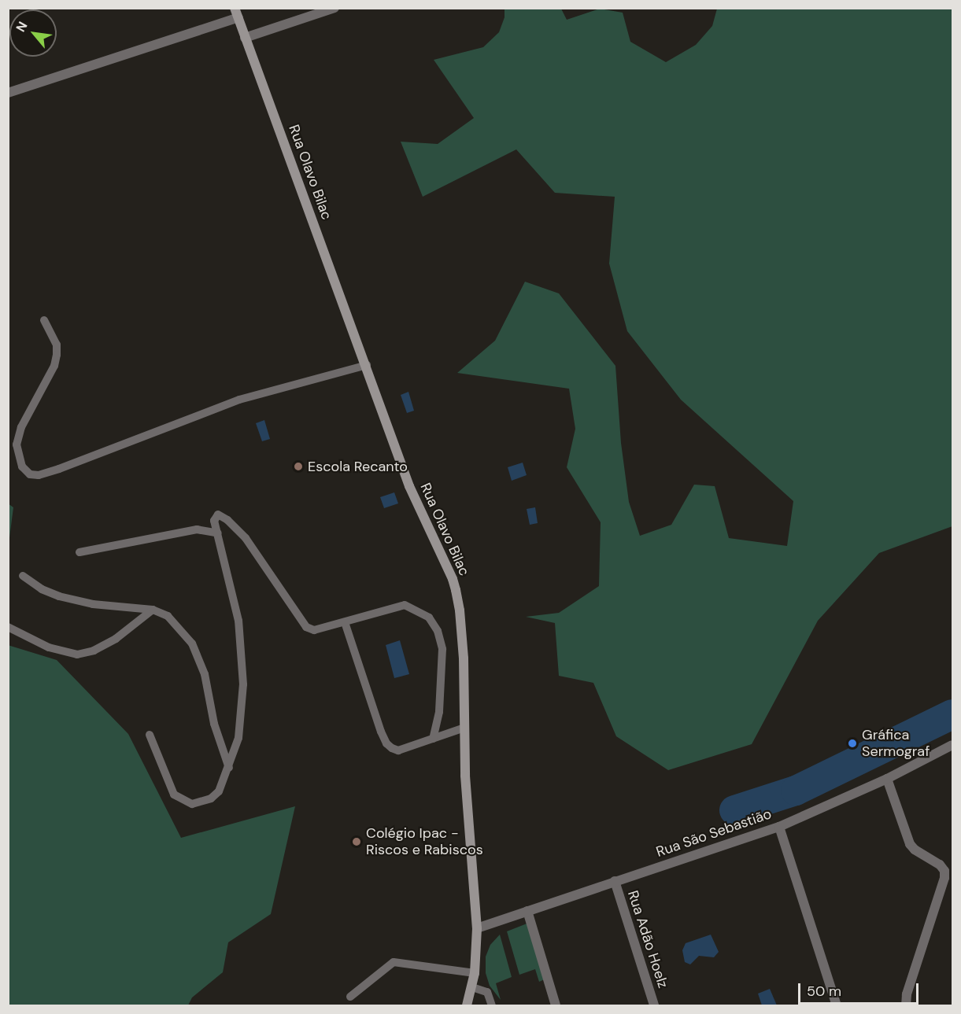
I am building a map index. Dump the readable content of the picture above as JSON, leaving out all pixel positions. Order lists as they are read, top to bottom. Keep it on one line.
{"streets":{"main road":["Rua Olavo Bilac"],"street":["Rua São Sebastião","Rua Adão Hoelz"]},"crossings":[["Rua Olavo Bilac","Rua São Sebastião"],["Rua São Sebastião","Rua Adão Hoelz"]],"places":["Escola Recanto","Gráfica Sermograf","Colégio Ipac - Riscos e Rabiscos"],"scale_bar":"50 m","north":"top left"}
